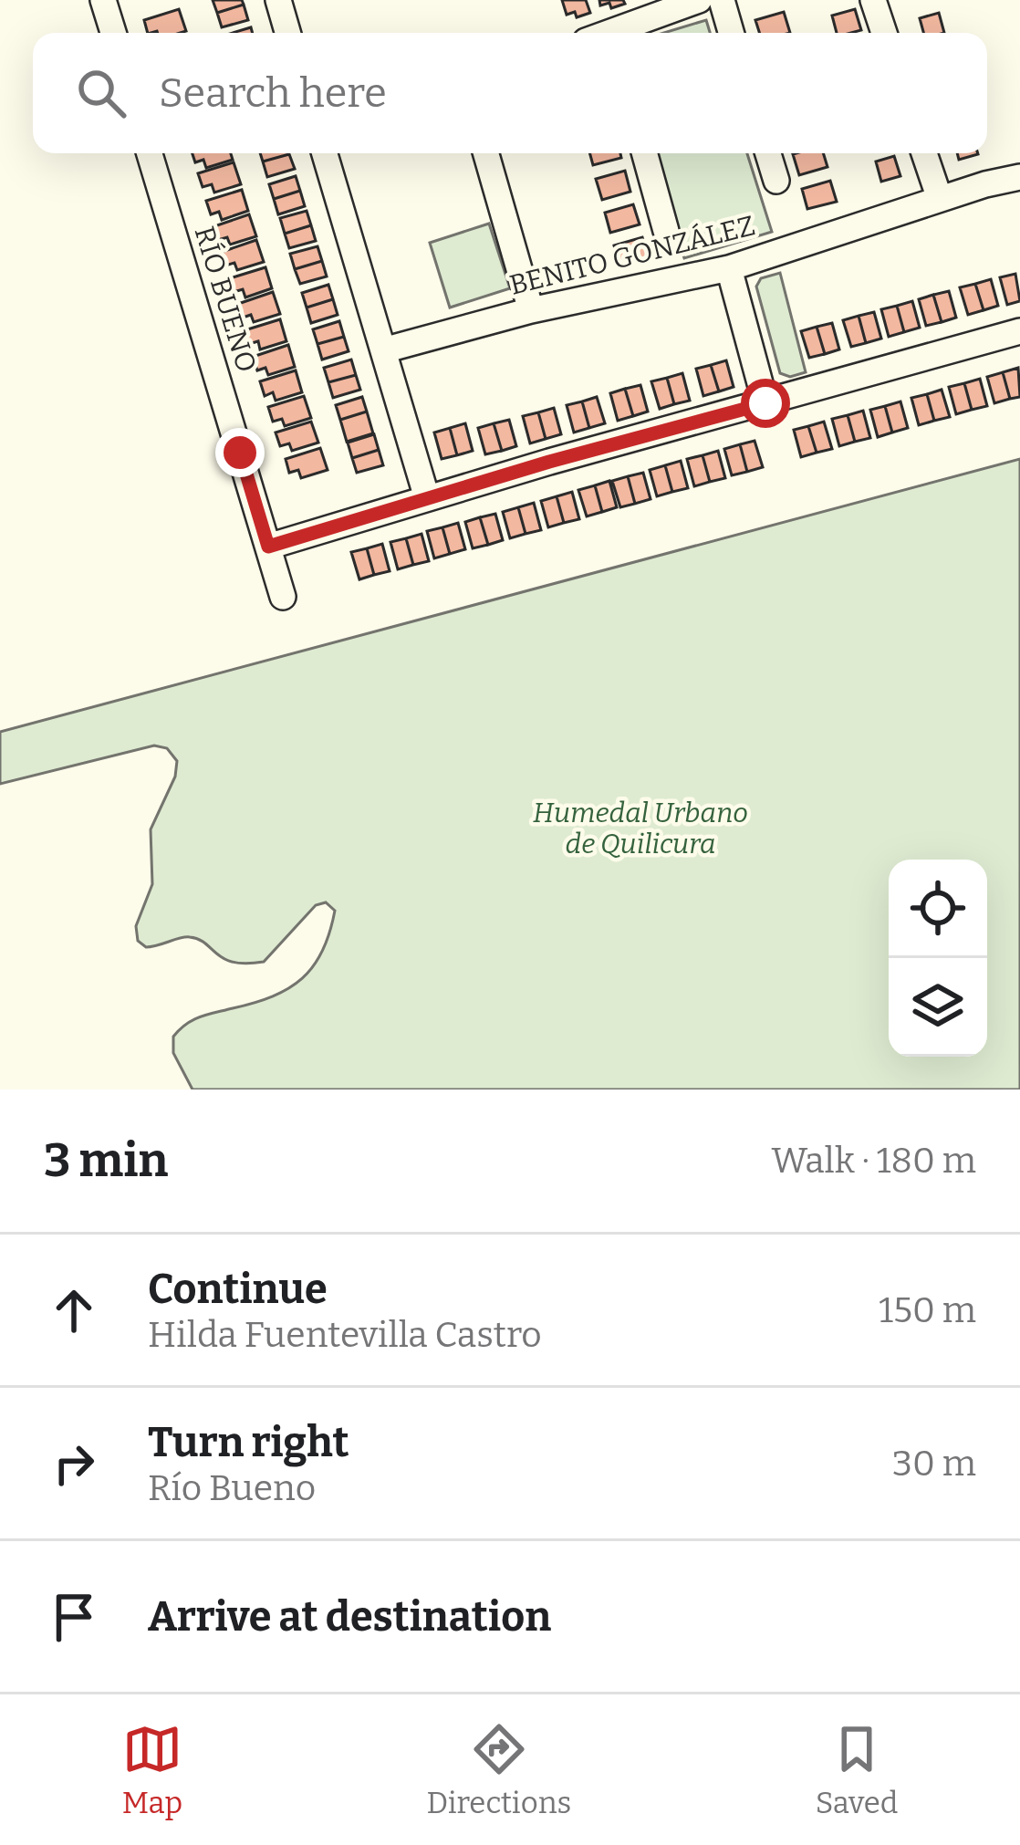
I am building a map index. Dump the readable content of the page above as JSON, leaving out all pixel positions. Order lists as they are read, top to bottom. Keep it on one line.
{"streets":{"street":["BENITO GONZÁLEZ","RÍO BUENO"]},"parks":["Humedal Urbano de Quilicura"],"page":{"search":"Search here","heading":["3 min","Walk · 180 m"],"list":[["Continue","Hilda Fuentevilla Castro","150 m"],["Turn right","Río Bueno","30 m"],"Arrive at destination"],"nav":["Map","Directions","Saved"]}}
